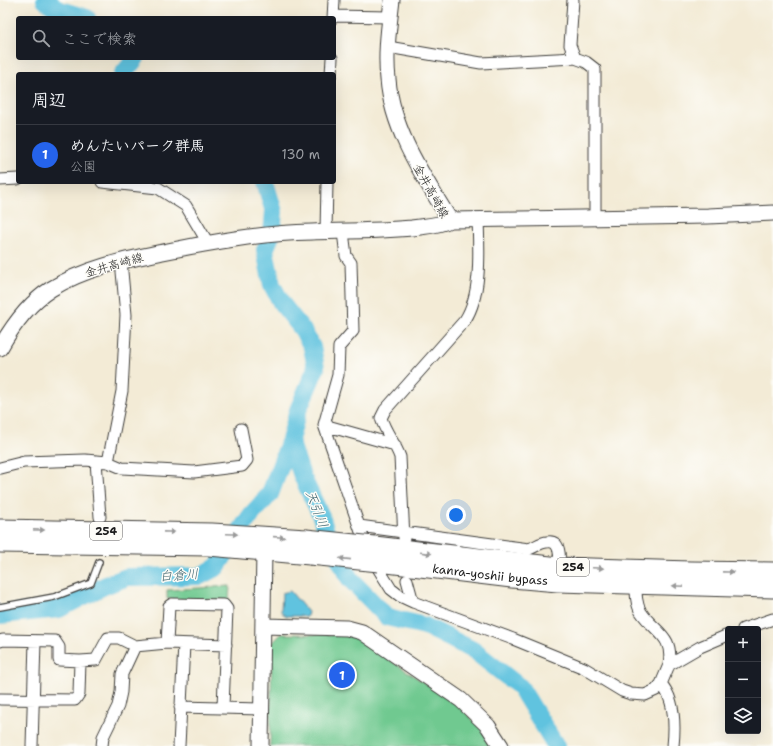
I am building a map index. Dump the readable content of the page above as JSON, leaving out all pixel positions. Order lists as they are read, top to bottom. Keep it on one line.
{"streets":{"highway":["254","kanra-yoshii bypass"],"street":["金井高崎線"]},"crossings":[["254","kanra-yoshii bypass"]],"water":["天引川","白倉川"],"page":{"search":"ここで検索","heading":"周辺","list":[{"mark":"1","name":"めんたいパーク群馬","note":"公園","value":"130 m"}],"map_buttons":["+","−"],"pins":"1"}}
